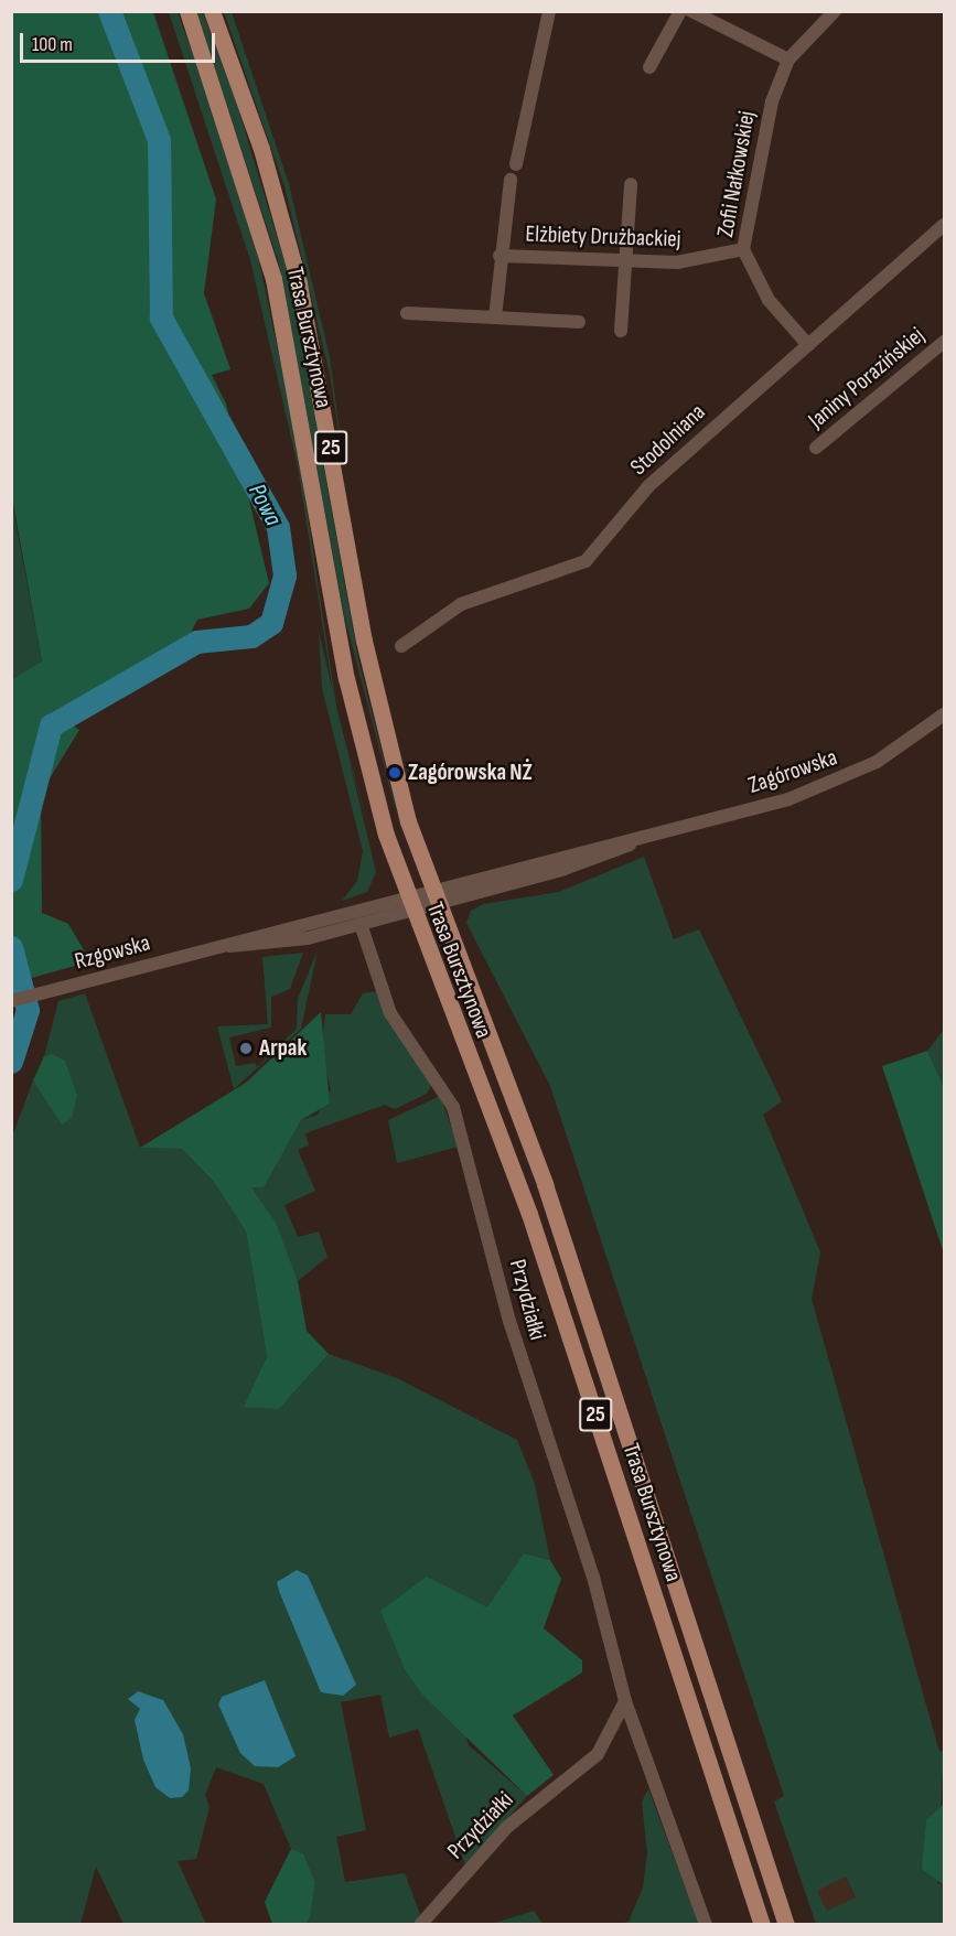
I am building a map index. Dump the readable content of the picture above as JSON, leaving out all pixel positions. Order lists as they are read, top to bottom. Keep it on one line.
{"streets":{"main road":["Trasa Bursztynowa","25"],"street":["Zofii Nałkowskiej","Elżbiety Drużbackiej","Janiny Porazińskiej","Stodolniana","Zagórowska","Rzgowska","Przydziałki"]},"crossings":[["Zofii Nałkowskiej","Elżbiety Drużbackiej"],["Zofii Nałkowskiej","Stodolniana"],["Trasa Bursztynowa","Zagórowska"],["Zagórowska","Rzgowska"],["Zagórowska","Przydziałki"]],"water":["Powa"],"places":["Zagórowska NŻ","Arpak"],"scale_bar":"100 m"}
